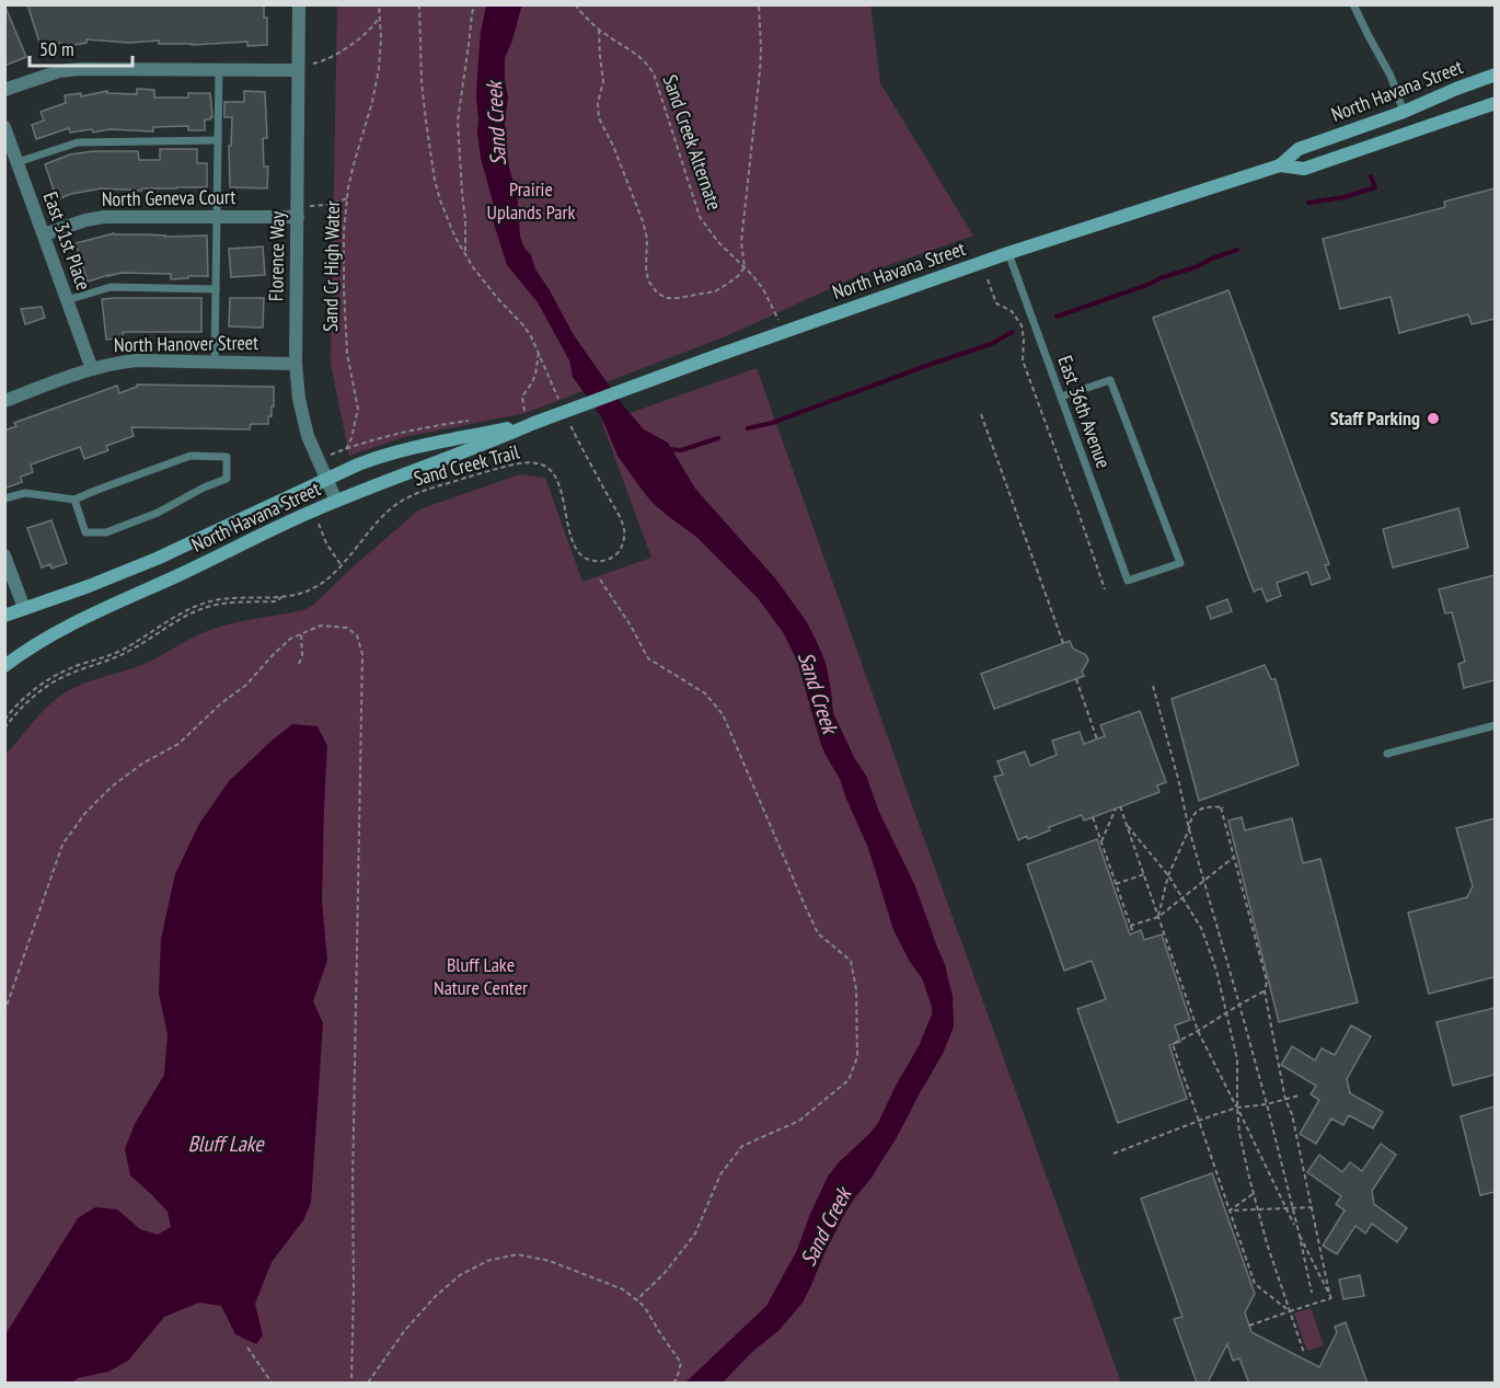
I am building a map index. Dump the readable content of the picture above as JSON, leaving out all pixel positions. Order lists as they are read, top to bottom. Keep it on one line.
{"streets":{"main road":["North Havana Street"],"street":["North Geneva Court","East 31st Place","Florence Way","North Hanover Street"],"lane":["East 36th Avenue"],"path":["Sand Creek Alternate","Sand Cr High Water","Sand Creek Trail"]},"crossings":[["North Havana Street","Florence Way"],["North Havana Street","East 36th Avenue"],["North Geneva Court","East 31st Place"],["North Geneva Court","Florence Way"],["East 31st Place","North Hanover Street"],["Florence Way","North Hanover Street"]],"water":["Sand Creek","Bluff Lake"],"parks":["Prairie Uplands Park","Bluff Lake Nature Center"],"places":["Staff Parking"],"scale_bar":"50 m"}
